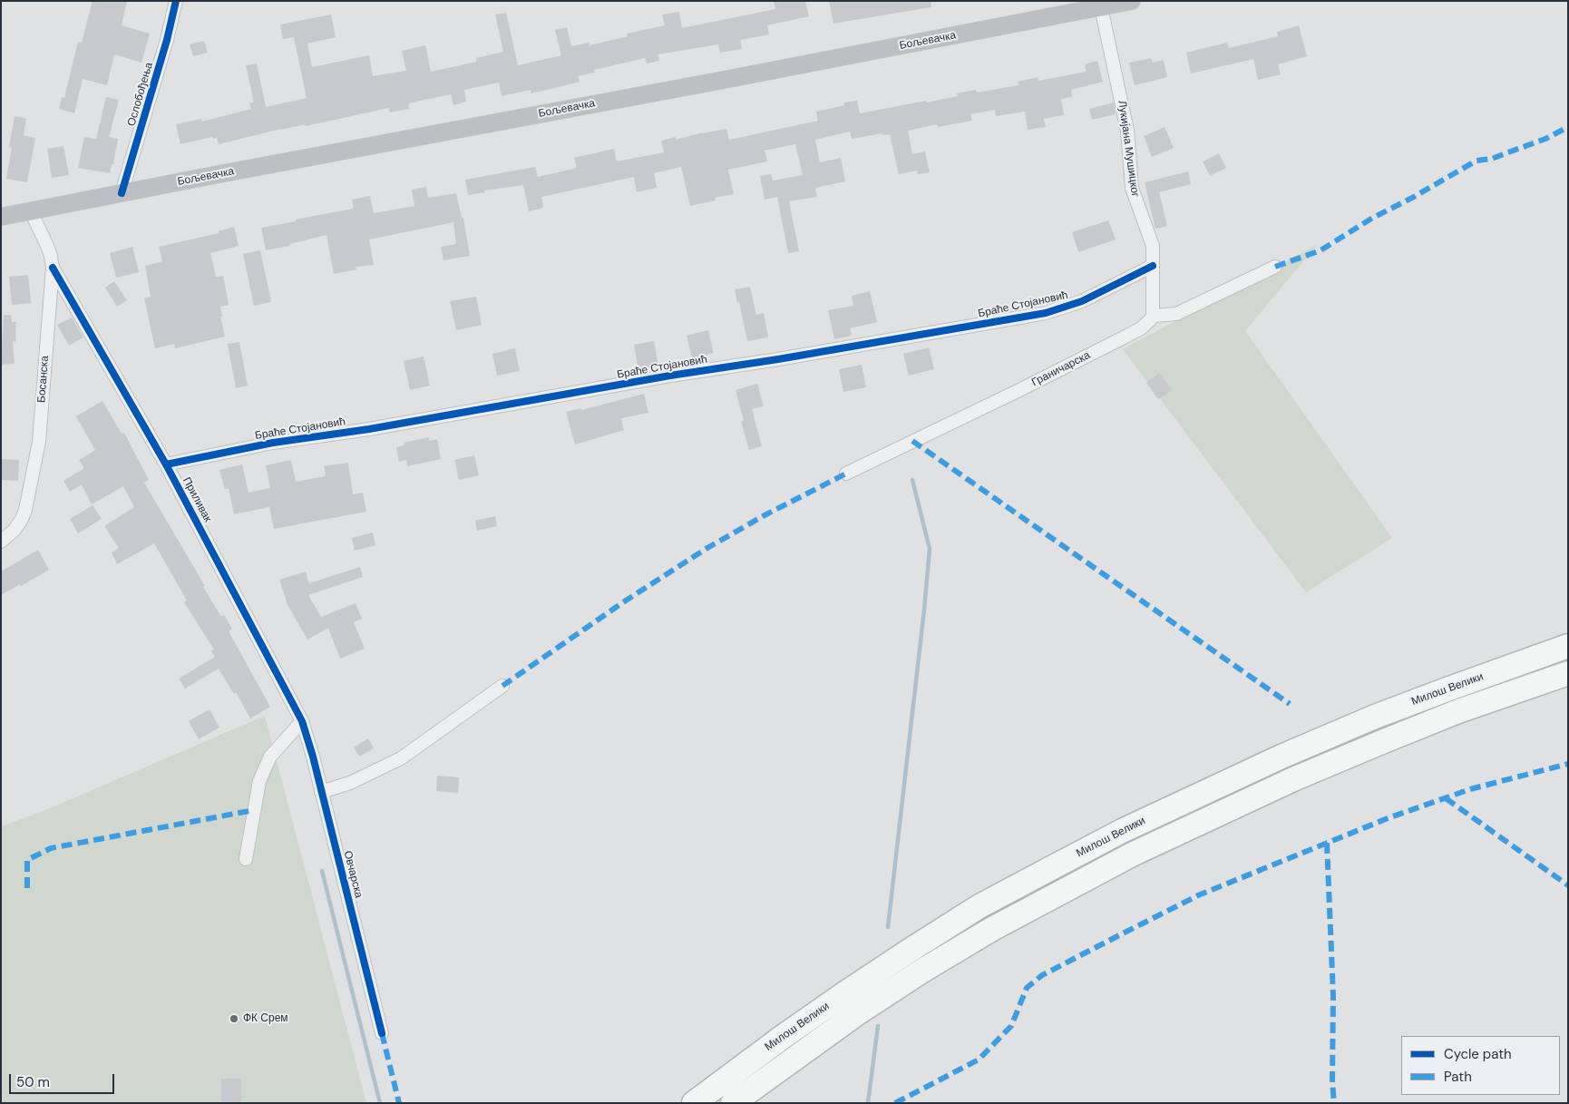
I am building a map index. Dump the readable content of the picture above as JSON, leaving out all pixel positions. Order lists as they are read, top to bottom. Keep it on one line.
{"streets":{"highway":["Милош Велики"],"main road":["Бољевачка"],"street":["Ослобођења","Лукијана Мушицког","Браће Стојановић","Граничарска","Босанска","Приливак","Овчарска"]},"crossings":[["Бољевачка","Ослобођења"],["Бољевачка","Лукијана Мушицког"],["Бољевачка","Босанска"],["Лукијана Мушицког","Браће Стојановић"],["Лукијана Мушицког","Граничарска"],["Браће Стојановић","Приливак"],["Босанска","Приливак"],["Приливак","Овчарска"]],"places":["ФК Срем"],"legend":["Cycle path","Path"],"scale_bar":"50 m"}
